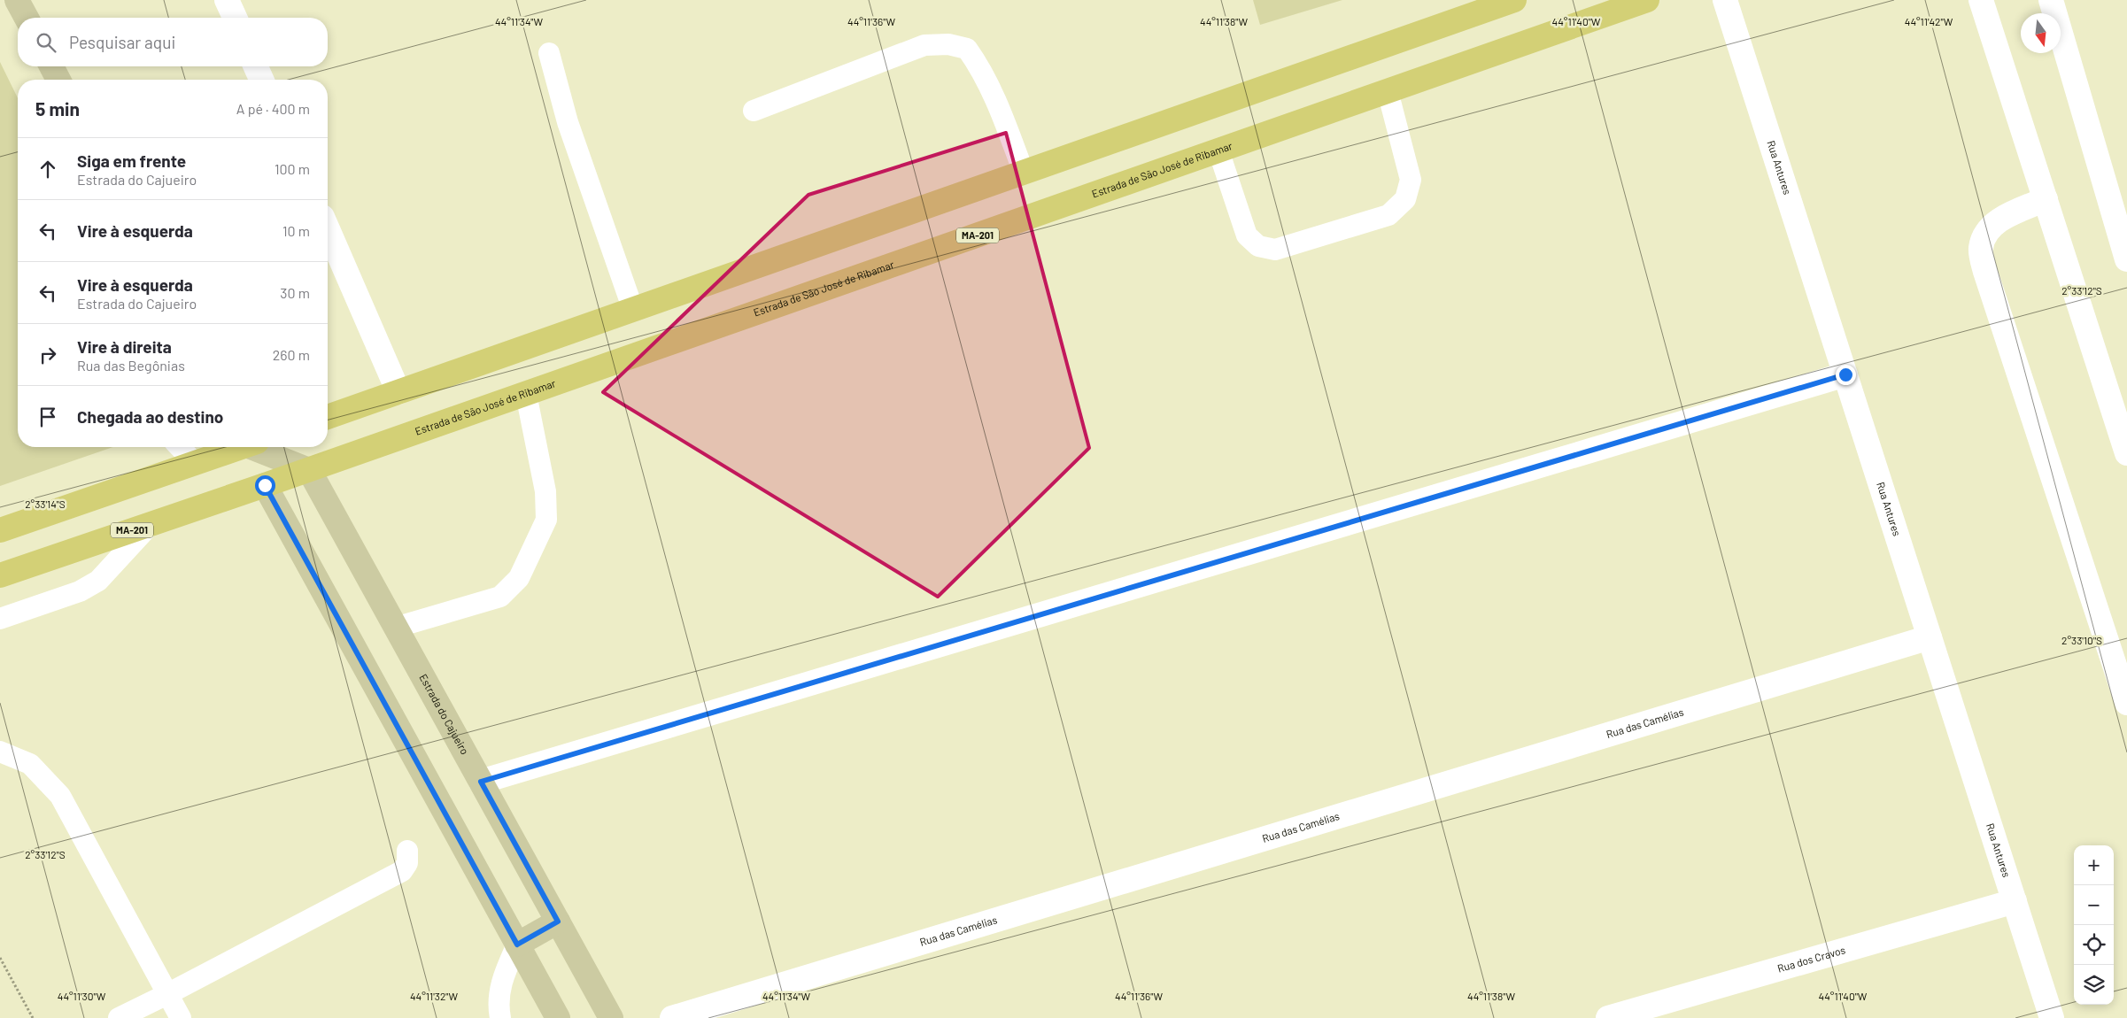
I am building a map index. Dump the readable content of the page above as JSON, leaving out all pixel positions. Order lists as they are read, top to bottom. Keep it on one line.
{"streets":{"main road":["Estrada de São José de Ribamar","MA-201","Estrada do Cajueiro"],"street":["Rua Antures","Rua das Camélias","Rua dos Cravos"]},"crossings":[["Rua Antures","Rua das Camélias"],["Rua Antures","Rua dos Cravos"],["Estrada de São José de Ribamar","Estrada do Cajueiro"]],"north":"bottom","page":{"search":"Pesquisar aqui","heading":["5 min","A pé · 400 m"],"list":[["Siga em frente","Estrada do Cajueiro","100 m"],["Vire à esquerda","10 m"],["Vire à esquerda","Estrada do Cajueiro","30 m"],["Vire à direita","Rua das Begônias","260 m"],"Chegada ao destino"],"map_buttons":["+","−"]},"coordinates":["44°11'34\"W","44°11'36\"W","44°11'38\"W","44°11'40\"W","44°11'42\"W","2°33'12\"S","2°33'14\"S","2°33'10\"S","44°11'30\"W","44°11'32\"W"]}
